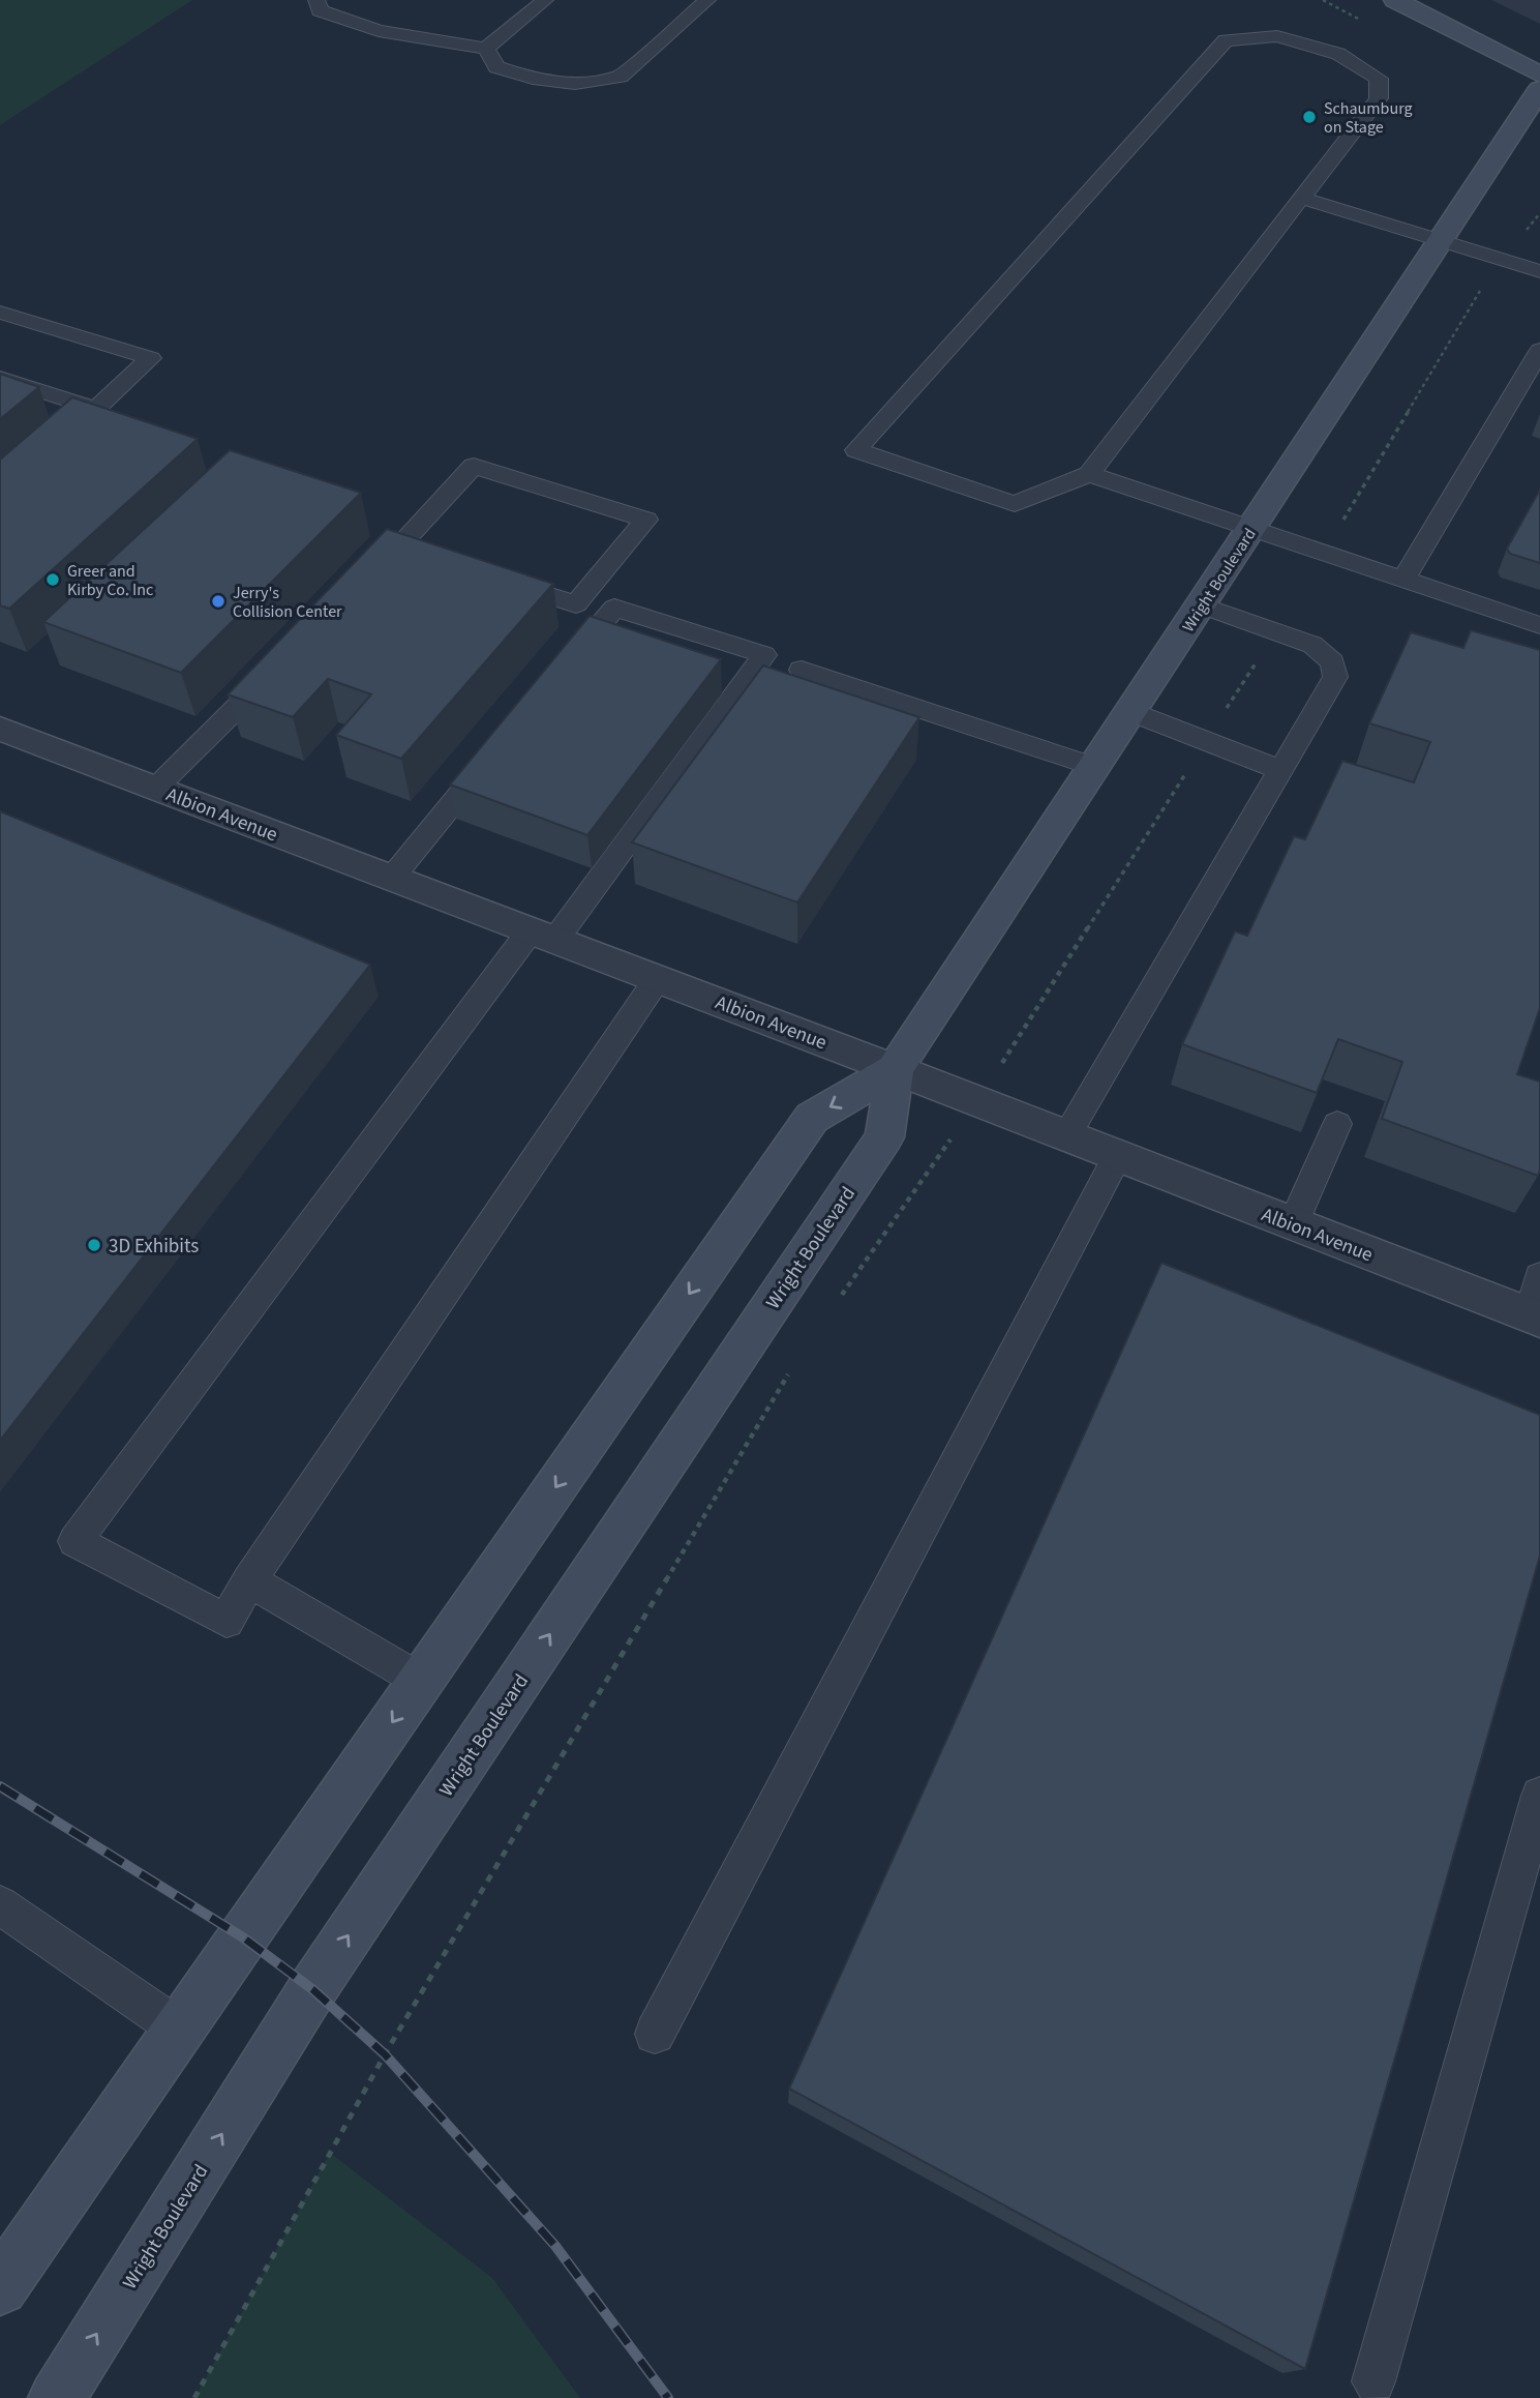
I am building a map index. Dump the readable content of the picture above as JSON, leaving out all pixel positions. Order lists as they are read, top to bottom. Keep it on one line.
{"streets":{"street":["Wright Boulevard","Albion Avenue"]},"crossings":[["Wright Boulevard","Albion Avenue"]],"places":["Schaumburg on Stage","Greer and Kirby Co. Inc","Jerry's Collision Center","3D Exhibits"]}
